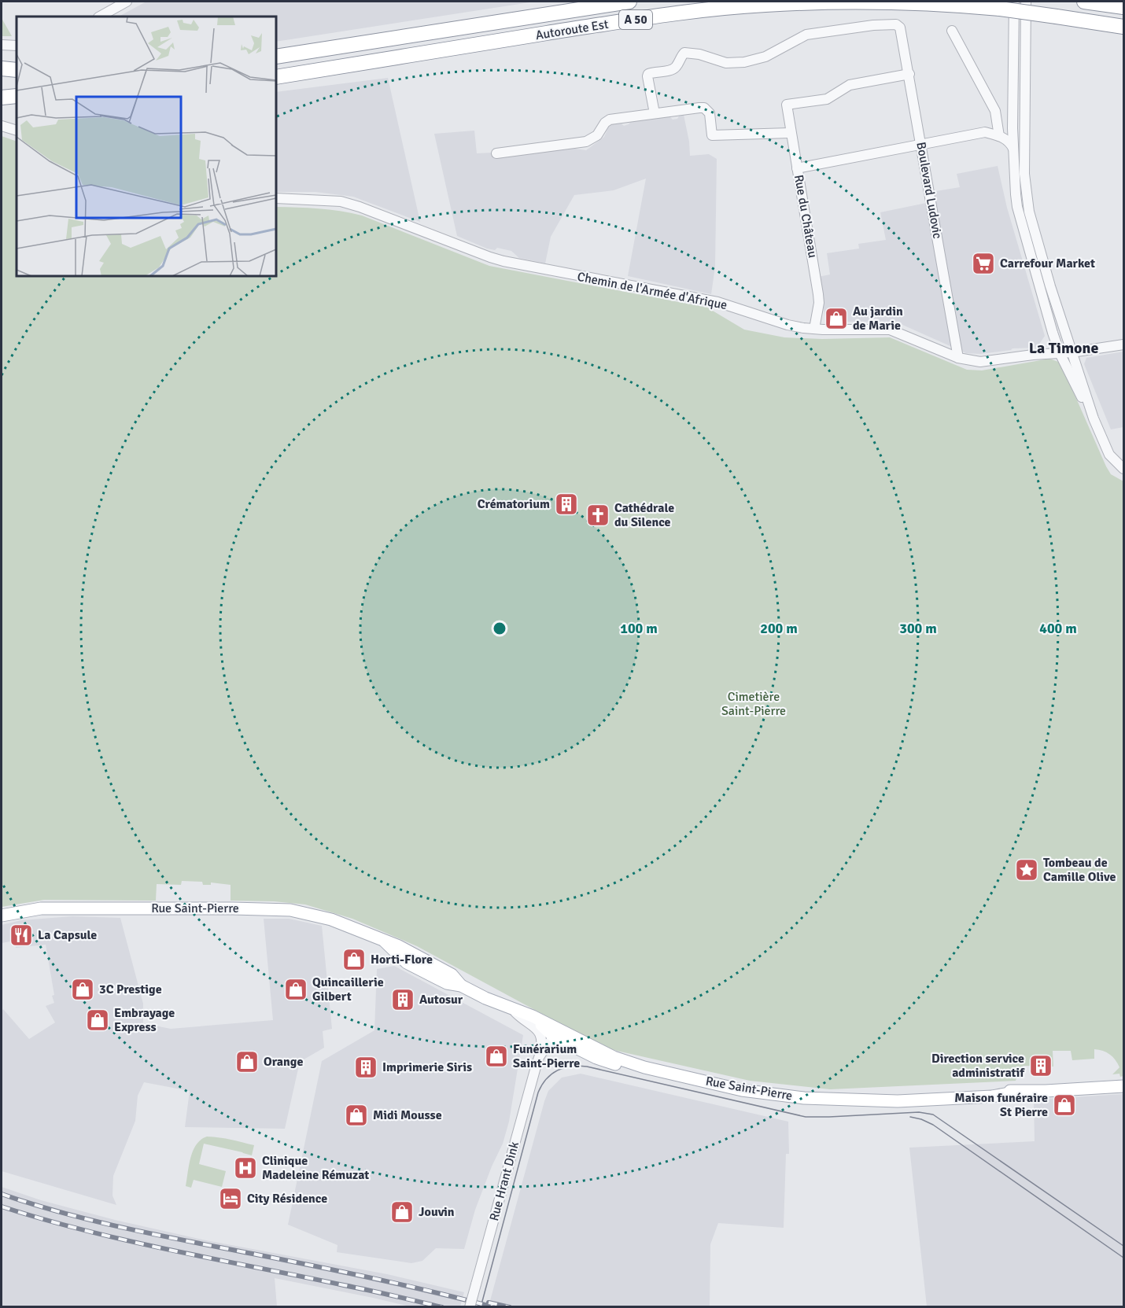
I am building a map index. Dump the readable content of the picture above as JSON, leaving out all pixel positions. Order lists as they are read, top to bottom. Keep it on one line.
{"streets":{"highway":["A 50","Autoroute Est"],"main road":["Rue Saint-Pierre"],"street":["Boulevard Ludovic","Rue du Château","Chemin de l'Armée d'Afrique","Rue Hrant Dink"]},"crossings":[["Boulevard Ludovic","Rue du Château"],["Boulevard Ludovic","Chemin de l'Armée d'Afrique"],["Rue du Château","Chemin de l'Armée d'Afrique"],["Rue Saint-Pierre","Rue Hrant Dink"]],"districts":["La Timone"],"parks":["Cimetière Saint-Pierre"],"places":{"supermarket":["Carrefour Market"],"shop":["Au jardin de Marie","Horti-Flore","3C Prestige","Quincaillerie Gilbert","Embrayage Express","Funérarium Saint-Pierre","Orange","Maison funéraire St Pierre","Midi Mousse","Jouvin"],"building":["Crématorium","Autosur","Direction service administratif","Imprimerie Siris"],"church":["Cathédrale du Silence"],"place":["Tombeau de Camille Olive"],"restaurant":["La Capsule"],"hospital":["Clinique Madeleine Rémuzat"],"hotel":["City Résidence"]},"rings":["100 m","200 m","300 m","400 m"]}
